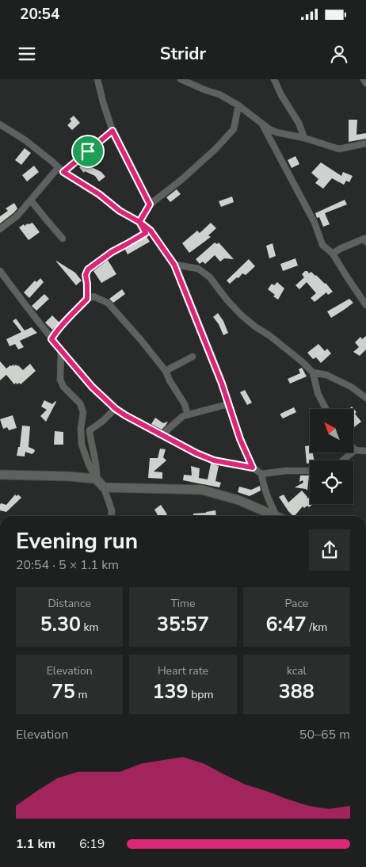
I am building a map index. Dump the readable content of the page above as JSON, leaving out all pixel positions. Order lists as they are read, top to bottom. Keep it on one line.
{"north":"top left","page":{"status":"20:54","header":"Stridr","heading":["Evening run","20:54 · 5 × 1.1 km"],"stats":[["Distance","5.30 km"],["Time","35:57"],["Pace","6:47 /km"],["Elevation","75 m"],["Heart rate","139 bpm"],["kcal","388"]],"chart":["Elevation","50–65 m"],"list":[{"name":"1.1 km","note":"6:19"}]}}
